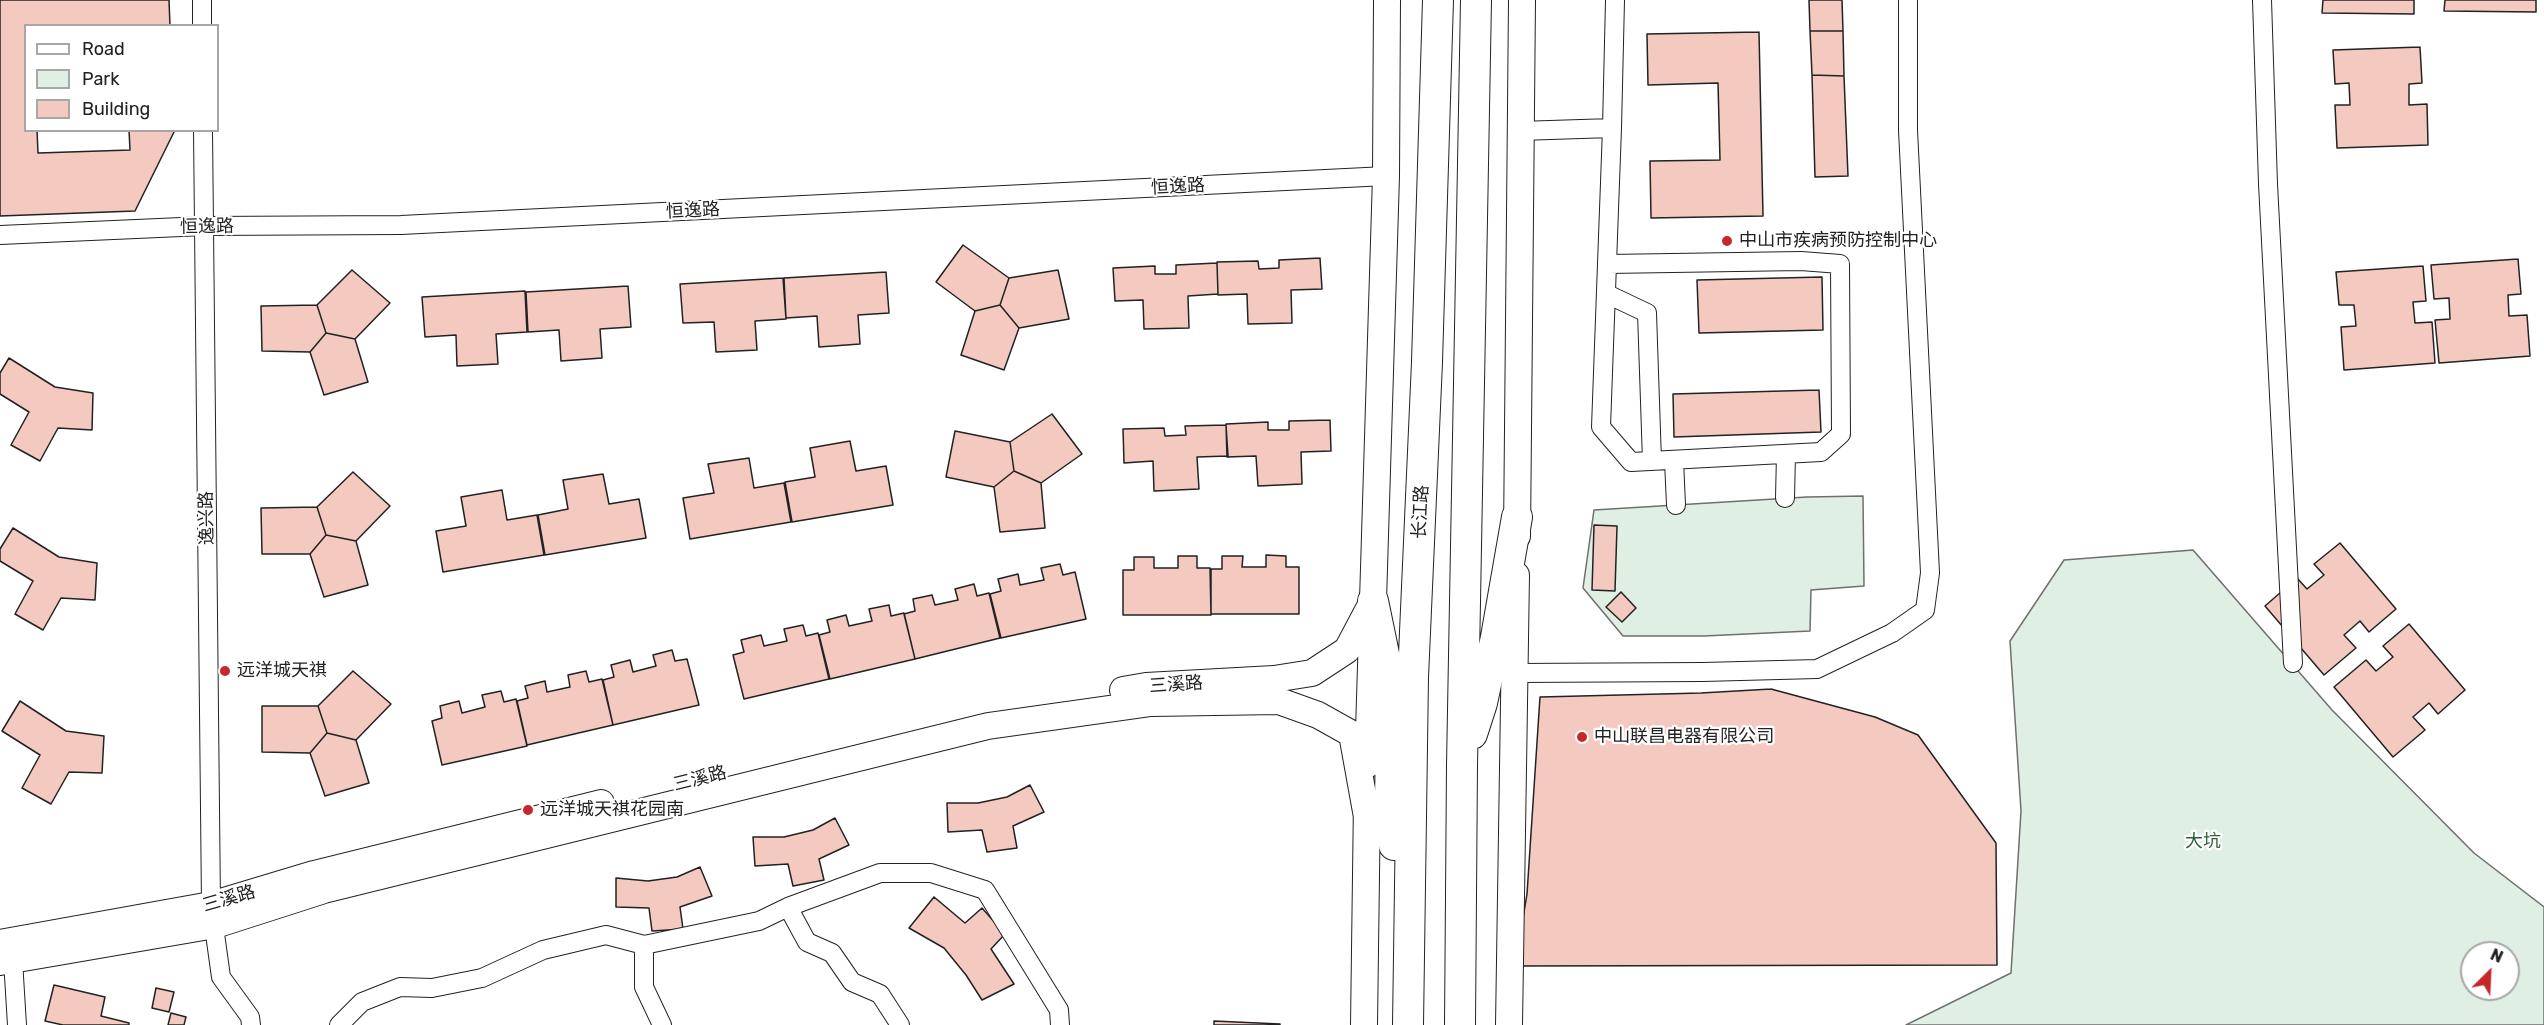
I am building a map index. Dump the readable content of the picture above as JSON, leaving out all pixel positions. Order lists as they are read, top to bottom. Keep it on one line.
{"streets":{"highway":["长江路"],"main road":["三溪路"],"street":["恒逸路","逸兴路"]},"crossings":[["恒逸路","逸兴路"],["逸兴路","三溪路"]],"parks":["大坑"],"places":["中山市疾病预防控制中心","远洋城天祺","中山联昌电器有限公司","远洋城天祺花园南"],"legend":["Road","Park","Building"],"north":"top right"}
